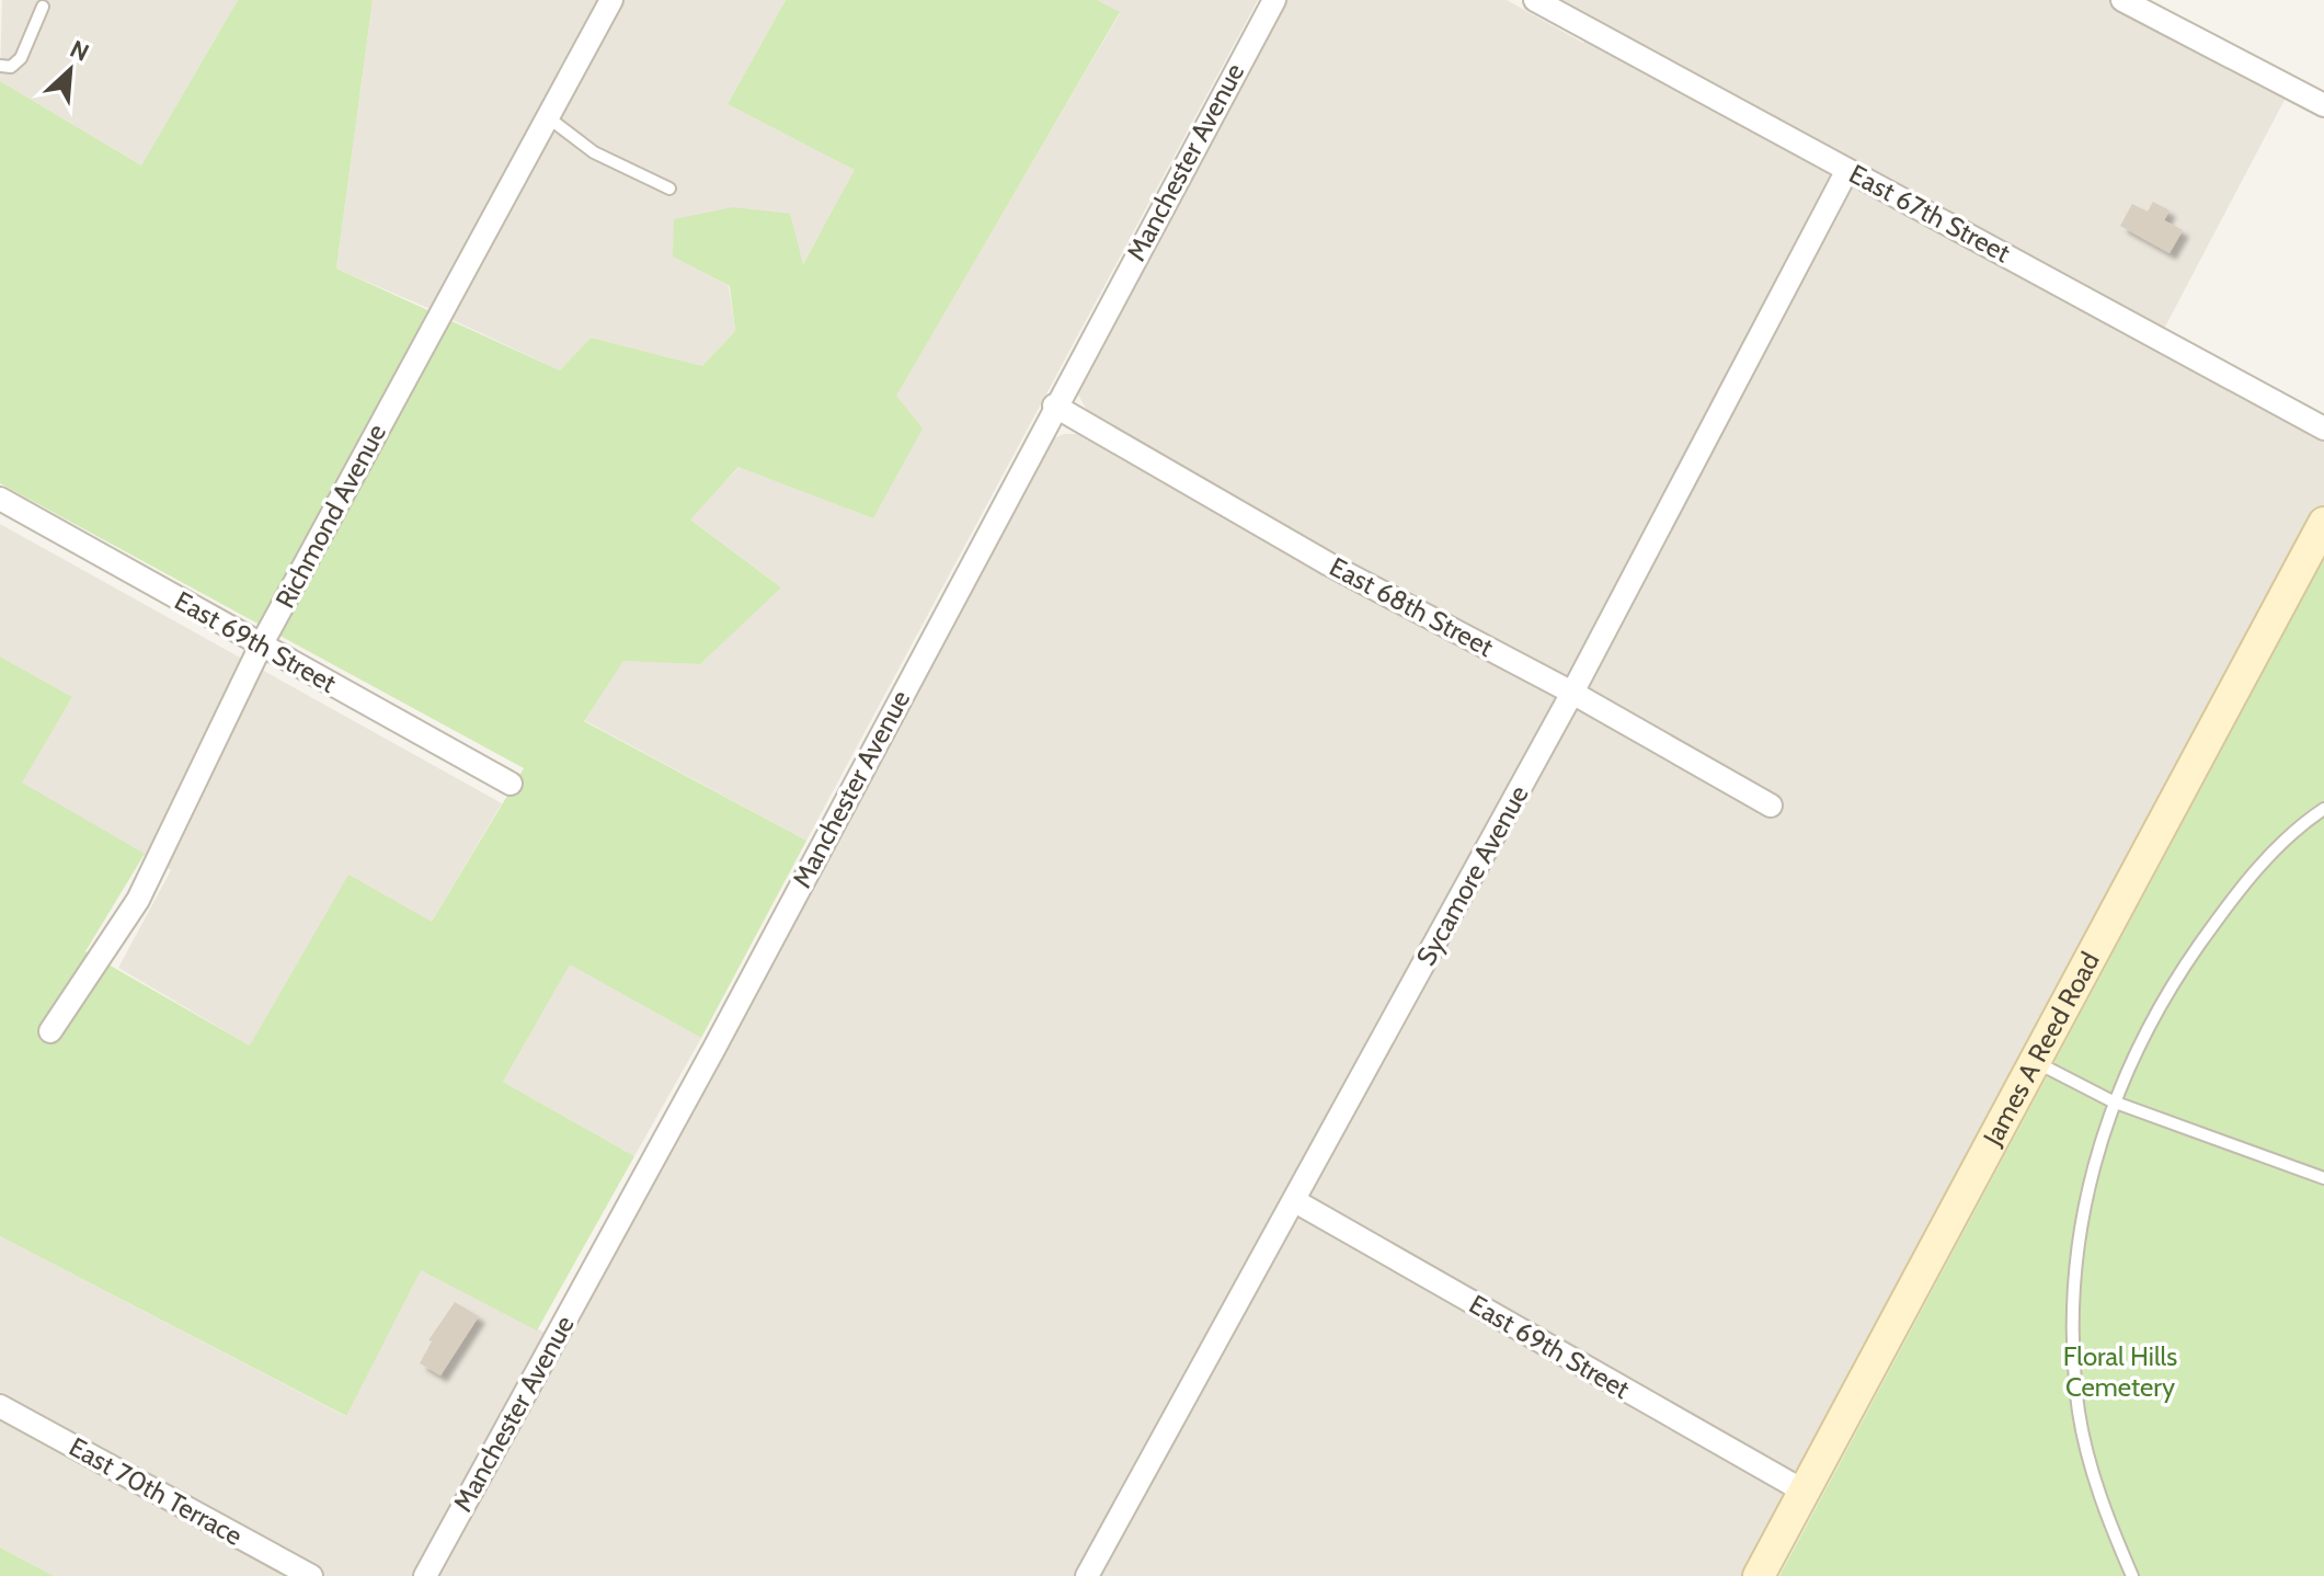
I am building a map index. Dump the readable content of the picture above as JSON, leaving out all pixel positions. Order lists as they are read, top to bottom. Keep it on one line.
{"streets":{"street":["Manchester Avenue","East 67th Street","Richmond Avenue","East 68th Street","East 69th Street","Sycamore Avenue","James A Reed Road","East 70th Terrace"]},"crossings":[["Manchester Avenue","East 68th Street"],["East 67th Street","Sycamore Avenue"],["Richmond Avenue","East 69th Street"],["East 68th Street","Sycamore Avenue"],["East 69th Street","Sycamore Avenue"],["East 69th Street","James A Reed Road"]],"parks":["Floral Hills Cemetery"],"north":"top right"}
